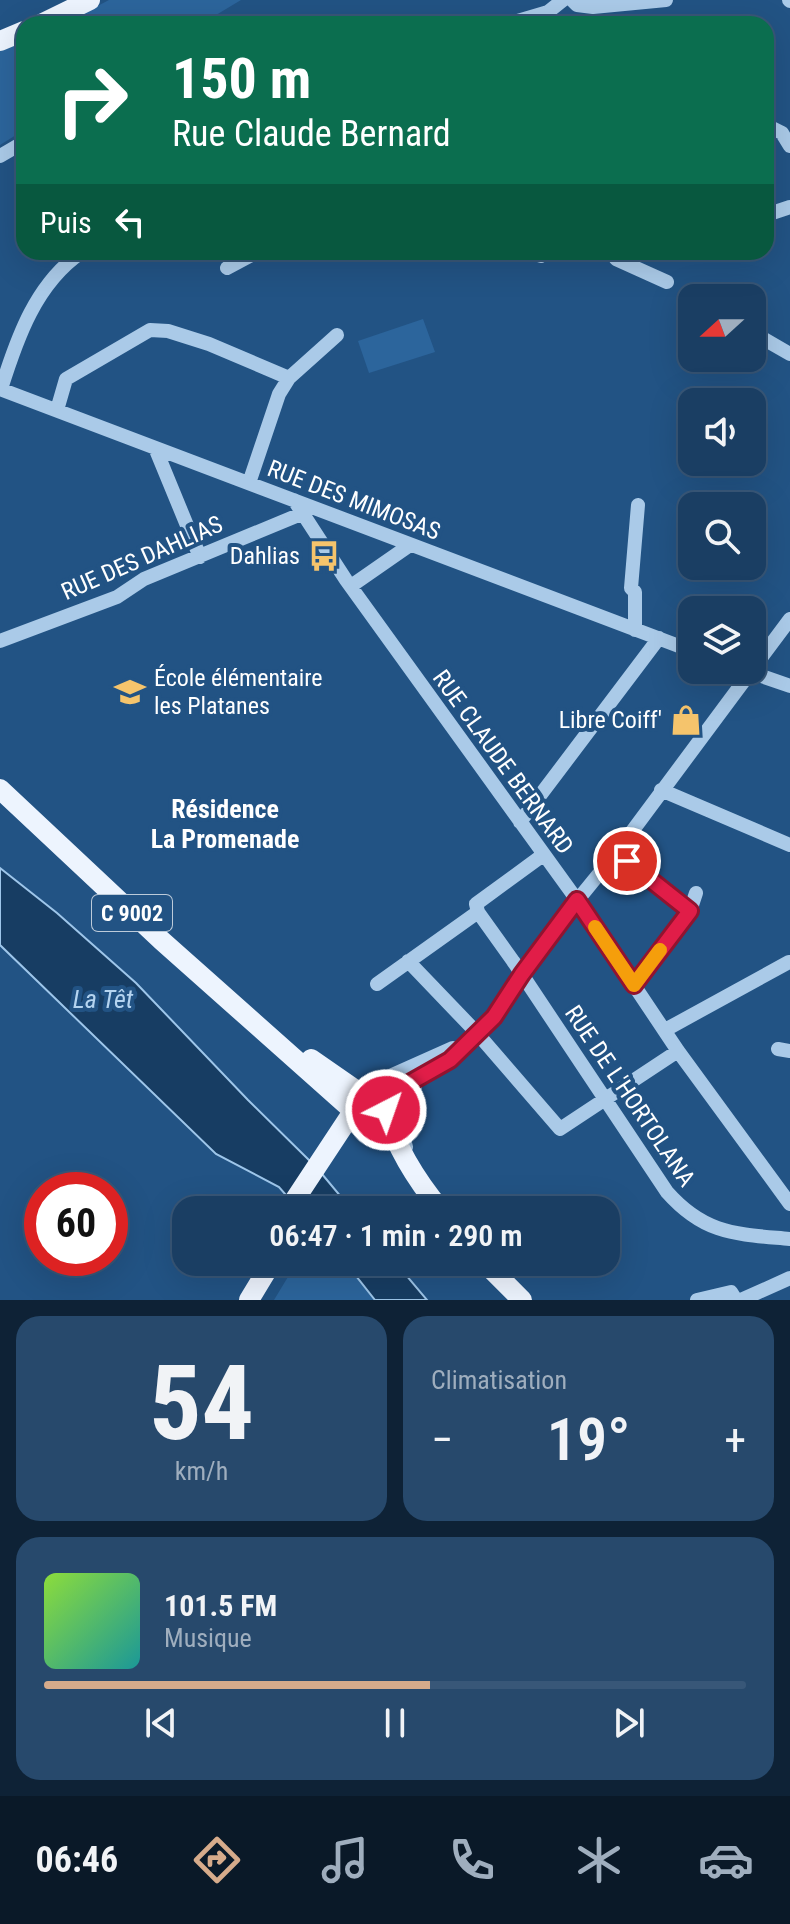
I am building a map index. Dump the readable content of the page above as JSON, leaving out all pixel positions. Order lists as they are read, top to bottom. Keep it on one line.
{"streets":{"main road":["C 9002"],"street":["RUE DES MIMOSAS","RUE DES DAHLIAS","RUE CLAUDE BERNARD","RUE DE L'HORTOLANA"]},"crossings":[["RUE DES MIMOSAS","RUE DES DAHLIAS"],["RUE DES MIMOSAS","RUE CLAUDE BERNARD"],["RUE DES DAHLIAS","RUE CLAUDE BERNARD"]],"districts":["Résidence La Promenade"],"water":["La Têt"],"places":{"bus stop":["Dahlias"],"school or university":["École élémentaire les Platanes"],"shop":["Libre Coiff'"]},"north":"left","page":{"turn":["150 m","Rue Claude Bernard"],"then":"Puis","limit":"60","trip":"06:47 · 1 min · 290 m","tile":[["54","km/h"],"Climatisation"],"heat":["−","19°","+"],"song":["101.5 FM","Musique"],"tabs":"06:46"}}
